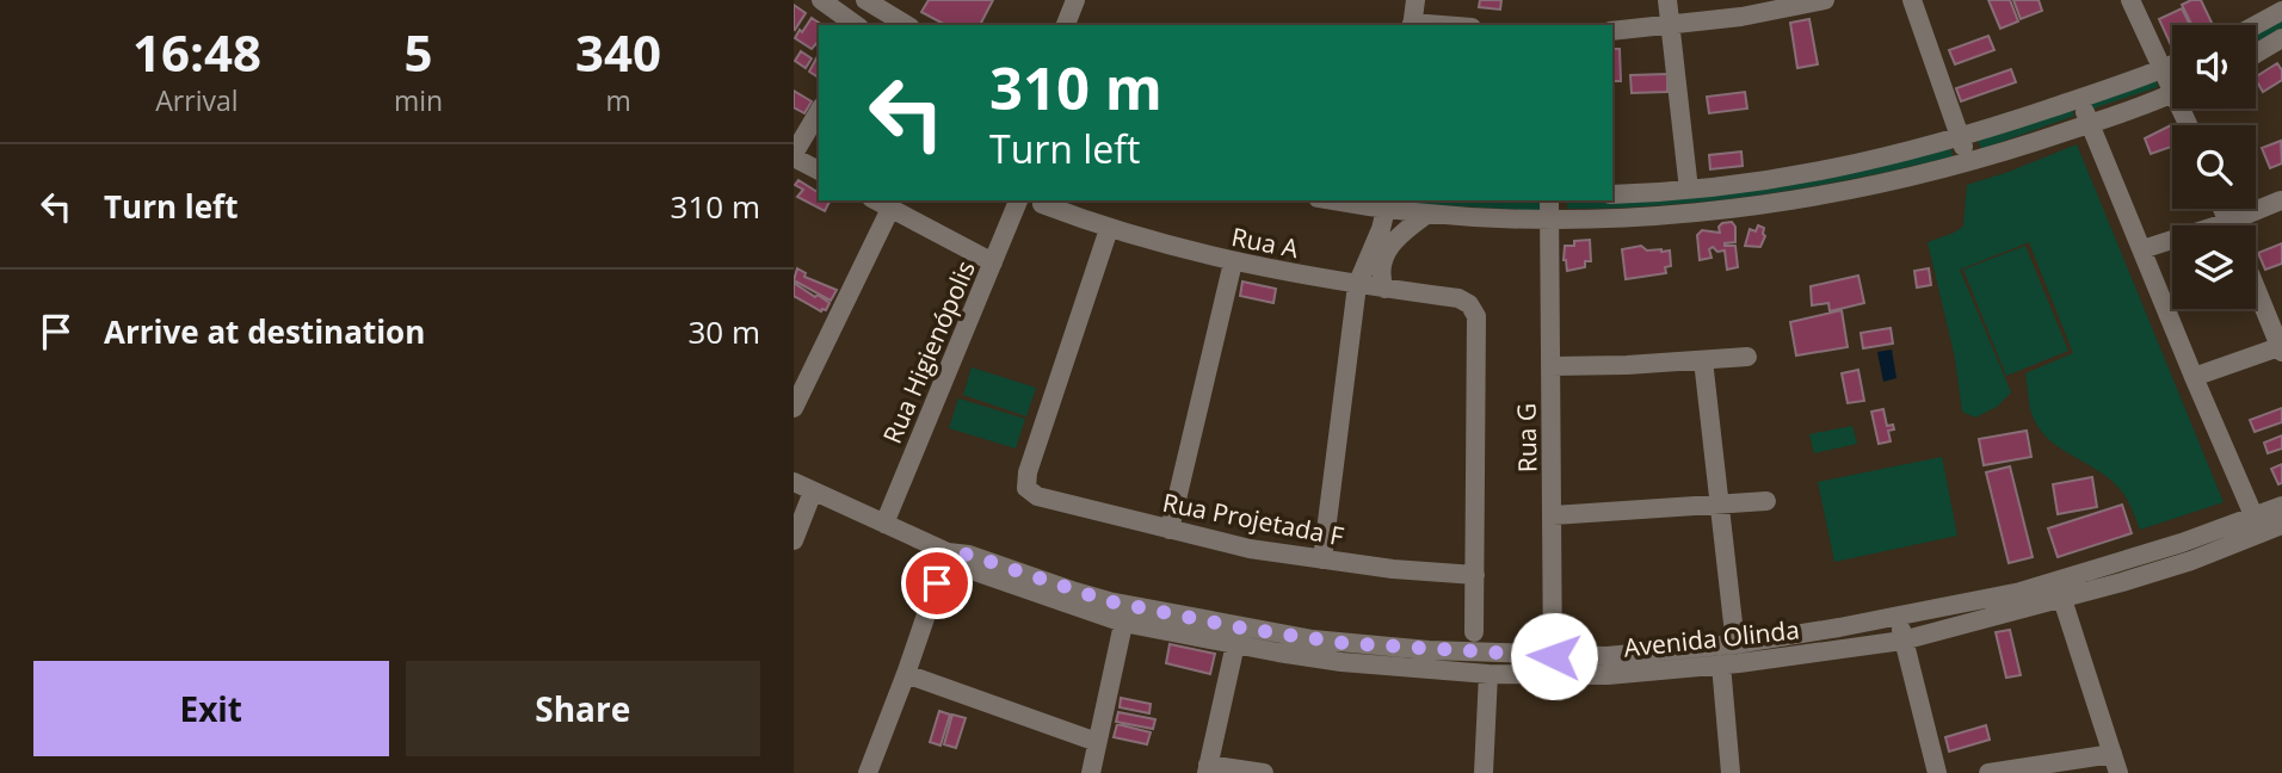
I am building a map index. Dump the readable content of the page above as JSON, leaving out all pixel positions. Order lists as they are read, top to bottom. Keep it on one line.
{"streets":{"street":["Rua A","Rua Higienópolis","Rua G","Rua Projetada F","Avenida Olinda"]},"crossings":[["Rua A","Rua Projetada F"],["Rua Higienópolis","Avenida Olinda"],["Rua G","Avenida Olinda"]],"page":{"eta":["16:48","Arrival","5","min","340","m"],"turn":["310 m","Turn left"],"list":[{"name":"Turn left","value":"310 m"},{"name":"Arrive at destination","value":"30 m"}],"buttons":["Exit","Share"]}}
